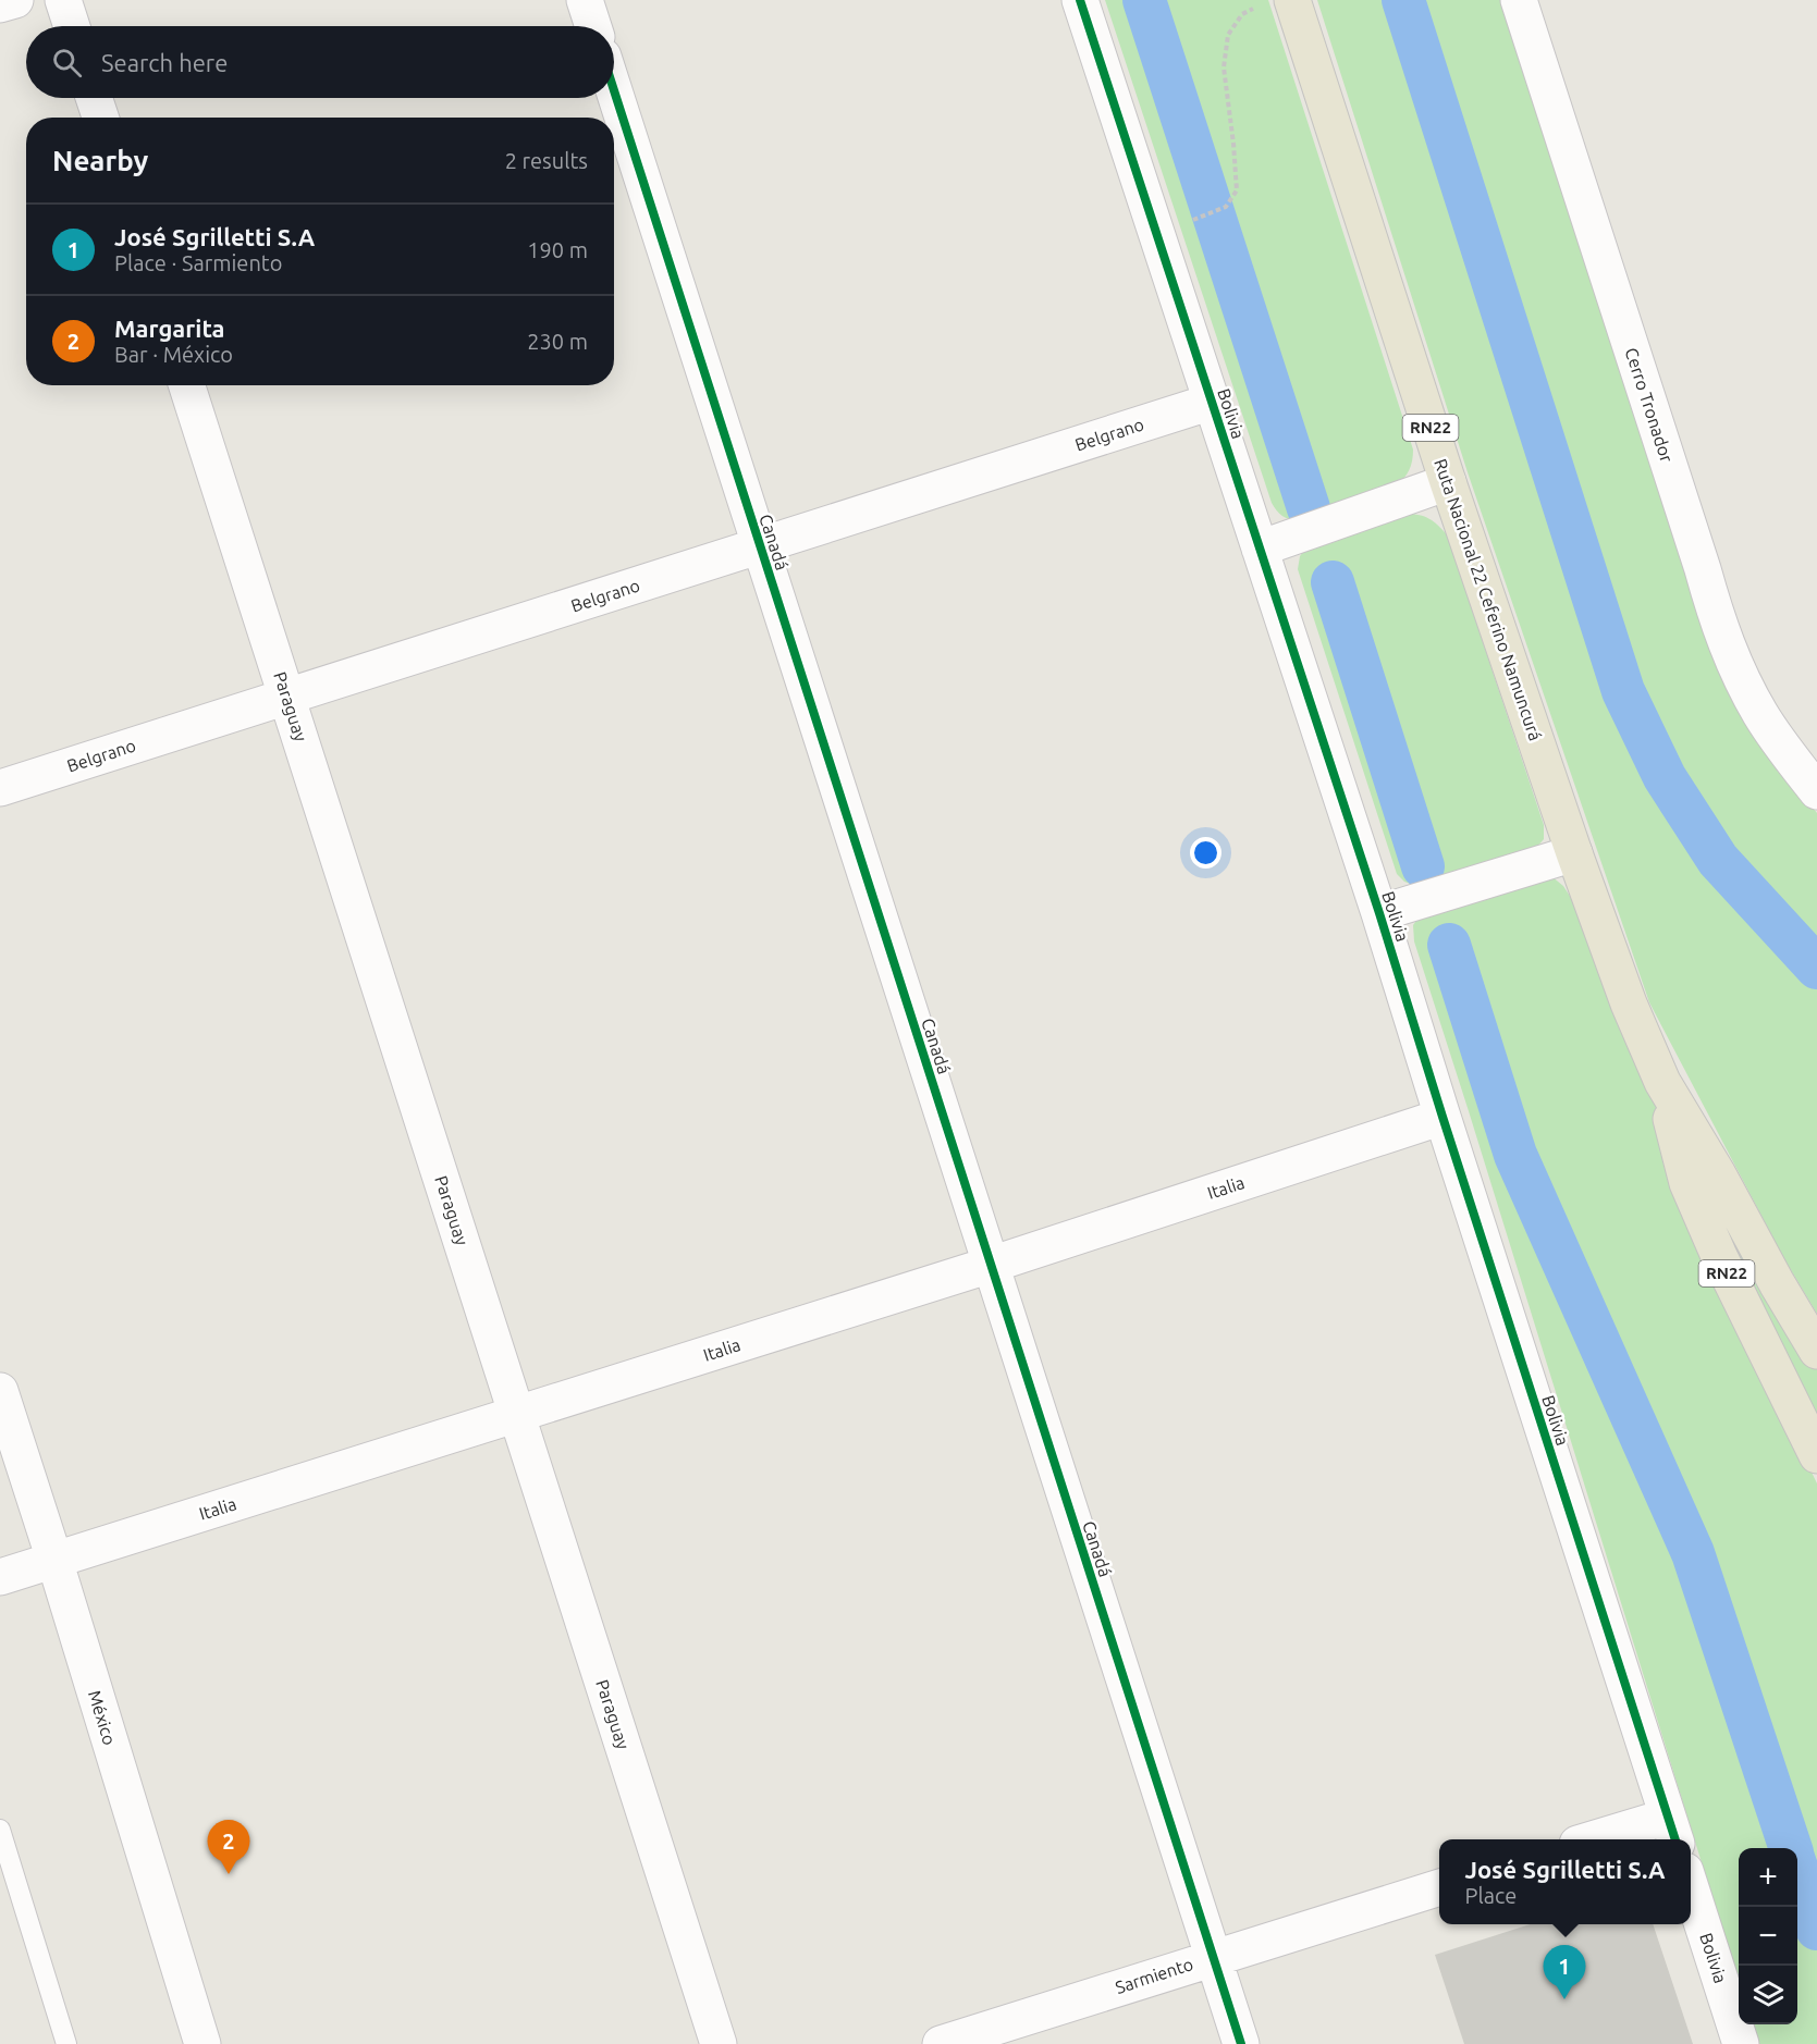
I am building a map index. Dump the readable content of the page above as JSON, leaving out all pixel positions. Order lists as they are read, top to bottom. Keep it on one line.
{"streets":{"highway":["RN22","Ruta Nacional 22 Ceferino Namuncurá"],"street":["Cerro Tronador","Bolivia","Belgrano","Canadá","Paraguay","Italia","México","Sarmiento"]},"crossings":[["Bolivia","Belgrano"],["Bolivia","Italia"],["Belgrano","Canadá"],["Belgrano","Paraguay"],["Canadá","Italia"],["Canadá","Sarmiento"],["Paraguay","Italia"],["Italia","México"]],"page":{"search":"Search here","heading":["Nearby","2 results"],"list":[{"mark":"1","name":"José Sgrilletti S.A","note":"Place · Sarmiento","value":"190 m"},{"mark":"2","name":"Margarita","note":"Bar · México","value":"230 m"}],"pins":["2","1"],"popup":["José Sgrilletti S.A","Place"],"map_buttons":["+","−"]}}
